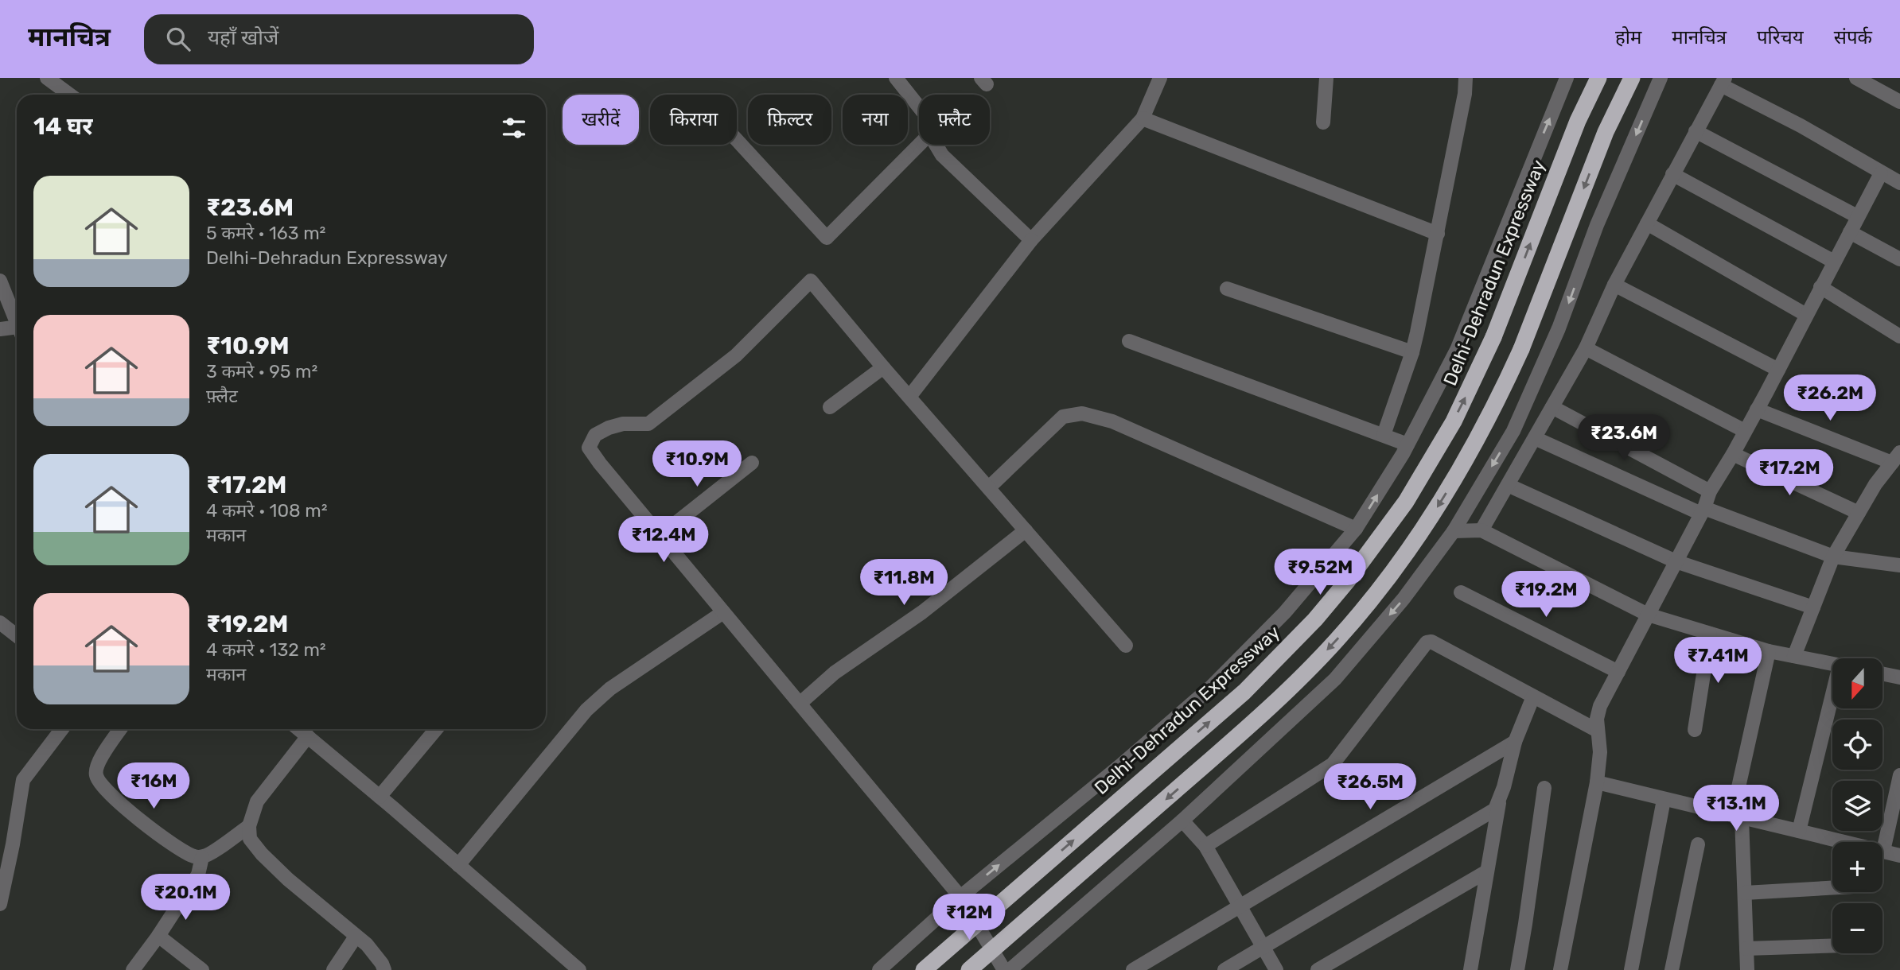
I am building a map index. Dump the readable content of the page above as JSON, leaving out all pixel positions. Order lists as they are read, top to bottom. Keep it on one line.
{"streets":{"highway":["Delhi-Dehradun Expressway"]},"north":"bottom","page":{"header":"मानचित्र","search":"यहाँ खोजें","nav":["होम","मानचित्र","परिचय","संपर्क"],"chip":["खरीदें","किराया","फ़िल्टर","नया","फ़्लैट"],"heading":"14 घर","list":[{"name":"₹23.6M","note":"5 कमरे · 163 m² · Delhi-Dehradun Expressway"},{"name":"₹10.9M","note":"3 कमरे · 95 m² · फ़्लैट"},{"name":"₹17.2M","note":"4 कमरे · 108 m² · मकान"},{"name":"₹19.2M","note":"4 कमरे · 132 m² · मकान"}],"price":["₹26.2M","₹23.6M","₹10.9M","₹17.2M","₹12.4M","₹9.52M","₹11.8M","₹19.2M","₹7.41M","₹16M","₹26.5M","₹13.1M","₹20.1M","₹12M"],"map_buttons":["+","−"]}}
